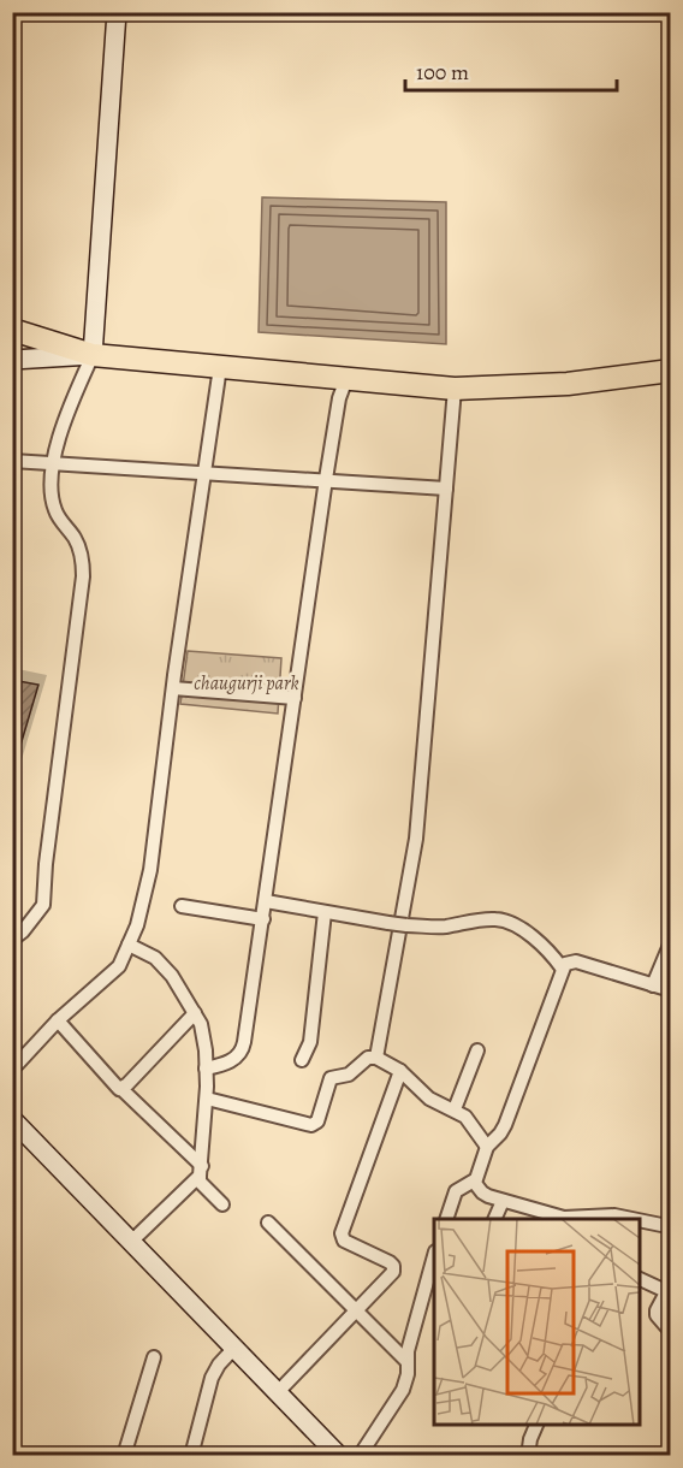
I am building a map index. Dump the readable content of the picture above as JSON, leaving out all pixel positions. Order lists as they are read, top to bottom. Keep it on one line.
{"parks":["chaugurji park"],"scale_bar":"100 m"}
